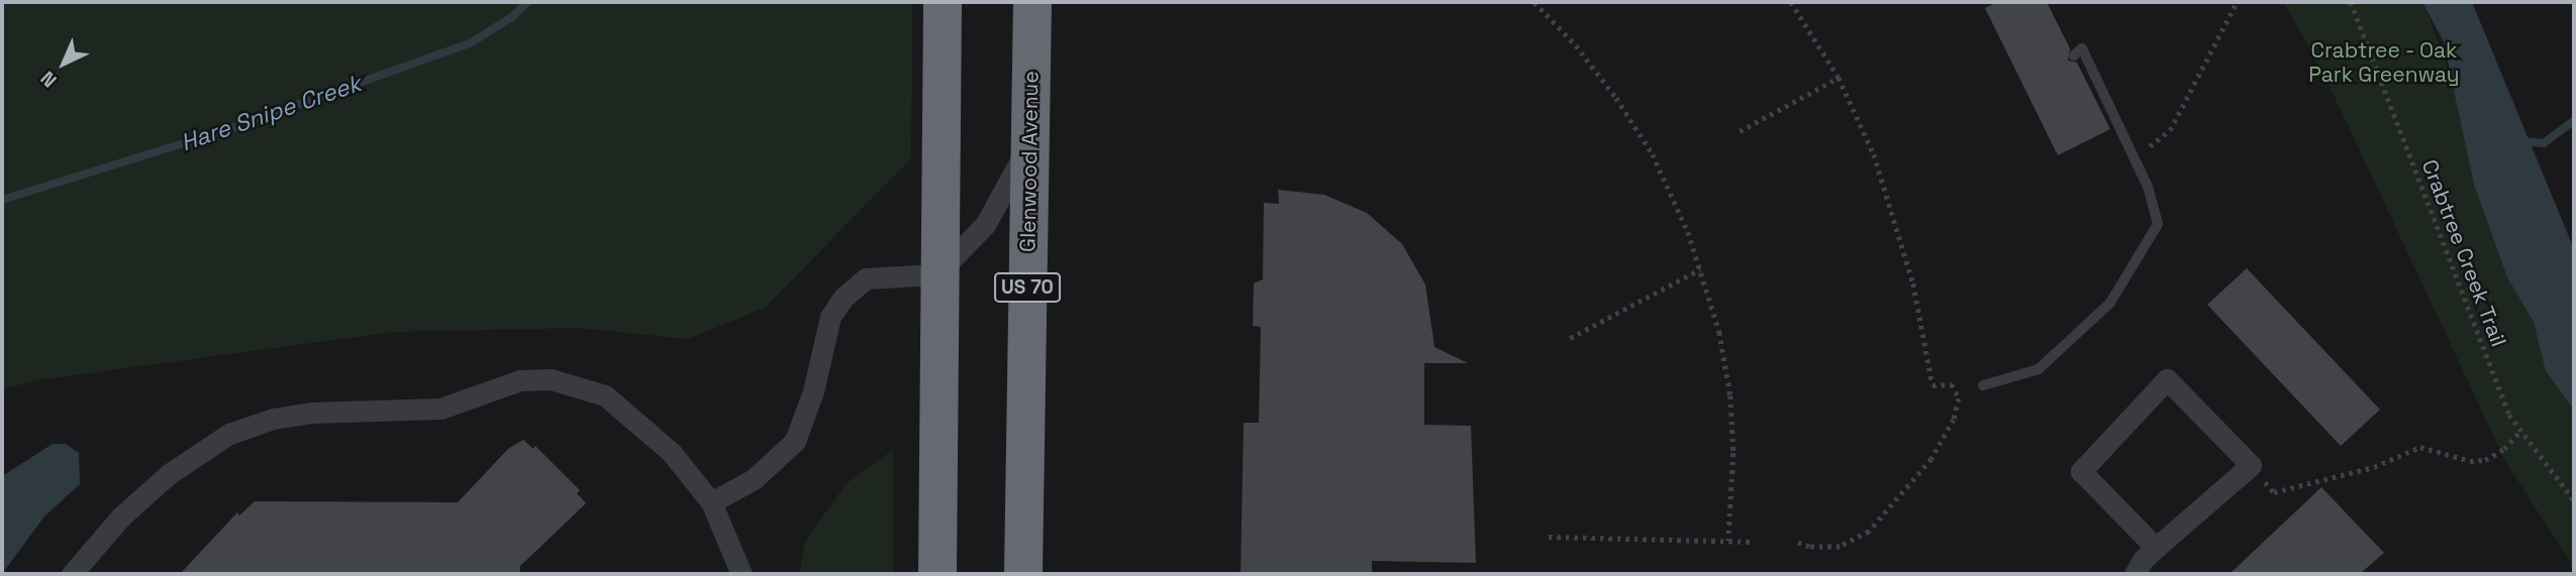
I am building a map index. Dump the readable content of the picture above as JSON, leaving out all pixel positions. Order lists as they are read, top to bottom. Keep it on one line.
{"streets":{"highway":["Glenwood Avenue","US 70"],"path":["Crabtree Creek Trail"]},"water":["Hare Snipe Creek"],"parks":["Crabtree - Oak Park Greenway"],"north":"bottom left"}
